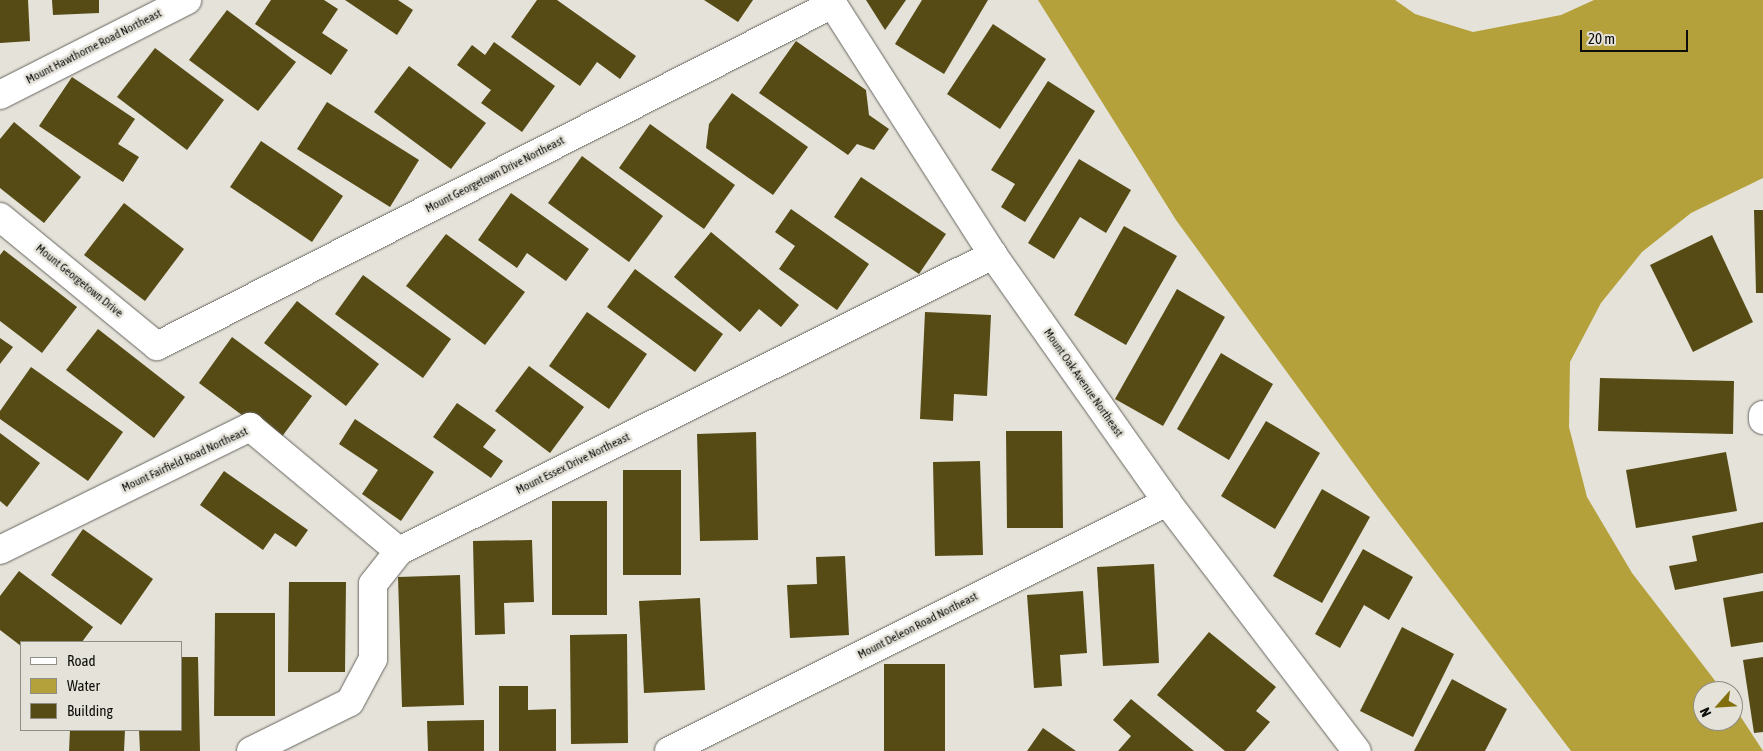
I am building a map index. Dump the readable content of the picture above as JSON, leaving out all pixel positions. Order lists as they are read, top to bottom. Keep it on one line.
{"streets":{"street":["Mount Hawthorne Road Northeast","Mount Georgetown Drive Northeast","Mount Georgetown Drive","Mount Oak Avenue Northeast","Mount Fairfield Road Northeast","Mount Essex Drive Northeast","Mount Deleon Road Northeast"]},"crossings":[["Mount Georgetown Drive Northeast","Mount Georgetown Drive"],["Mount Georgetown Drive Northeast","Mount Oak Avenue Northeast"],["Mount Oak Avenue Northeast","Mount Essex Drive Northeast"],["Mount Oak Avenue Northeast","Mount Deleon Road Northeast"],["Mount Fairfield Road Northeast","Mount Essex Drive Northeast"]],"legend":["Road","Water","Building"],"scale_bar":"20 m","north":"bottom left"}
